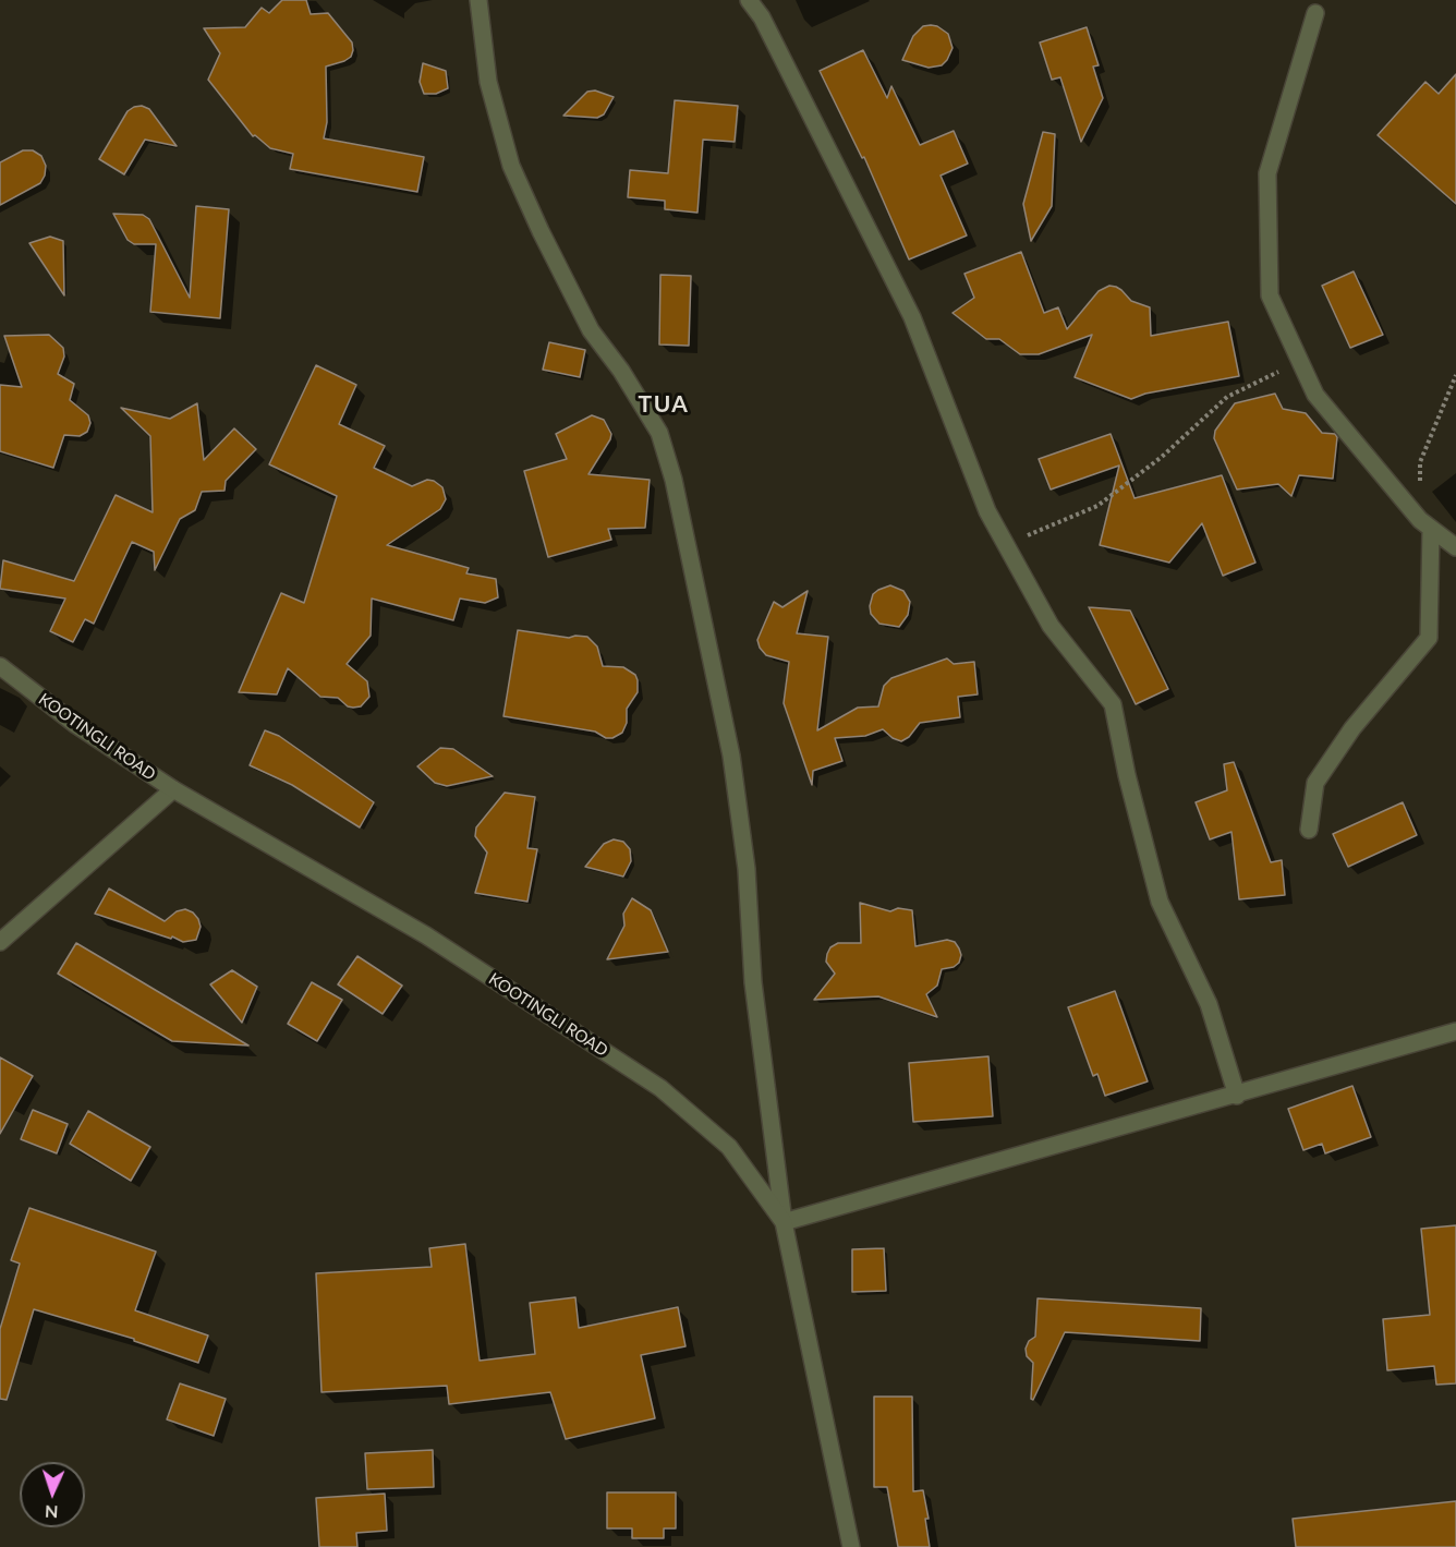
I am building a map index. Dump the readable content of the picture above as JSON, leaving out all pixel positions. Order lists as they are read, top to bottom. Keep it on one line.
{"streets":{"street":["KOOTINGLI ROAD"]},"districts":["TUA"],"north":"bottom"}
